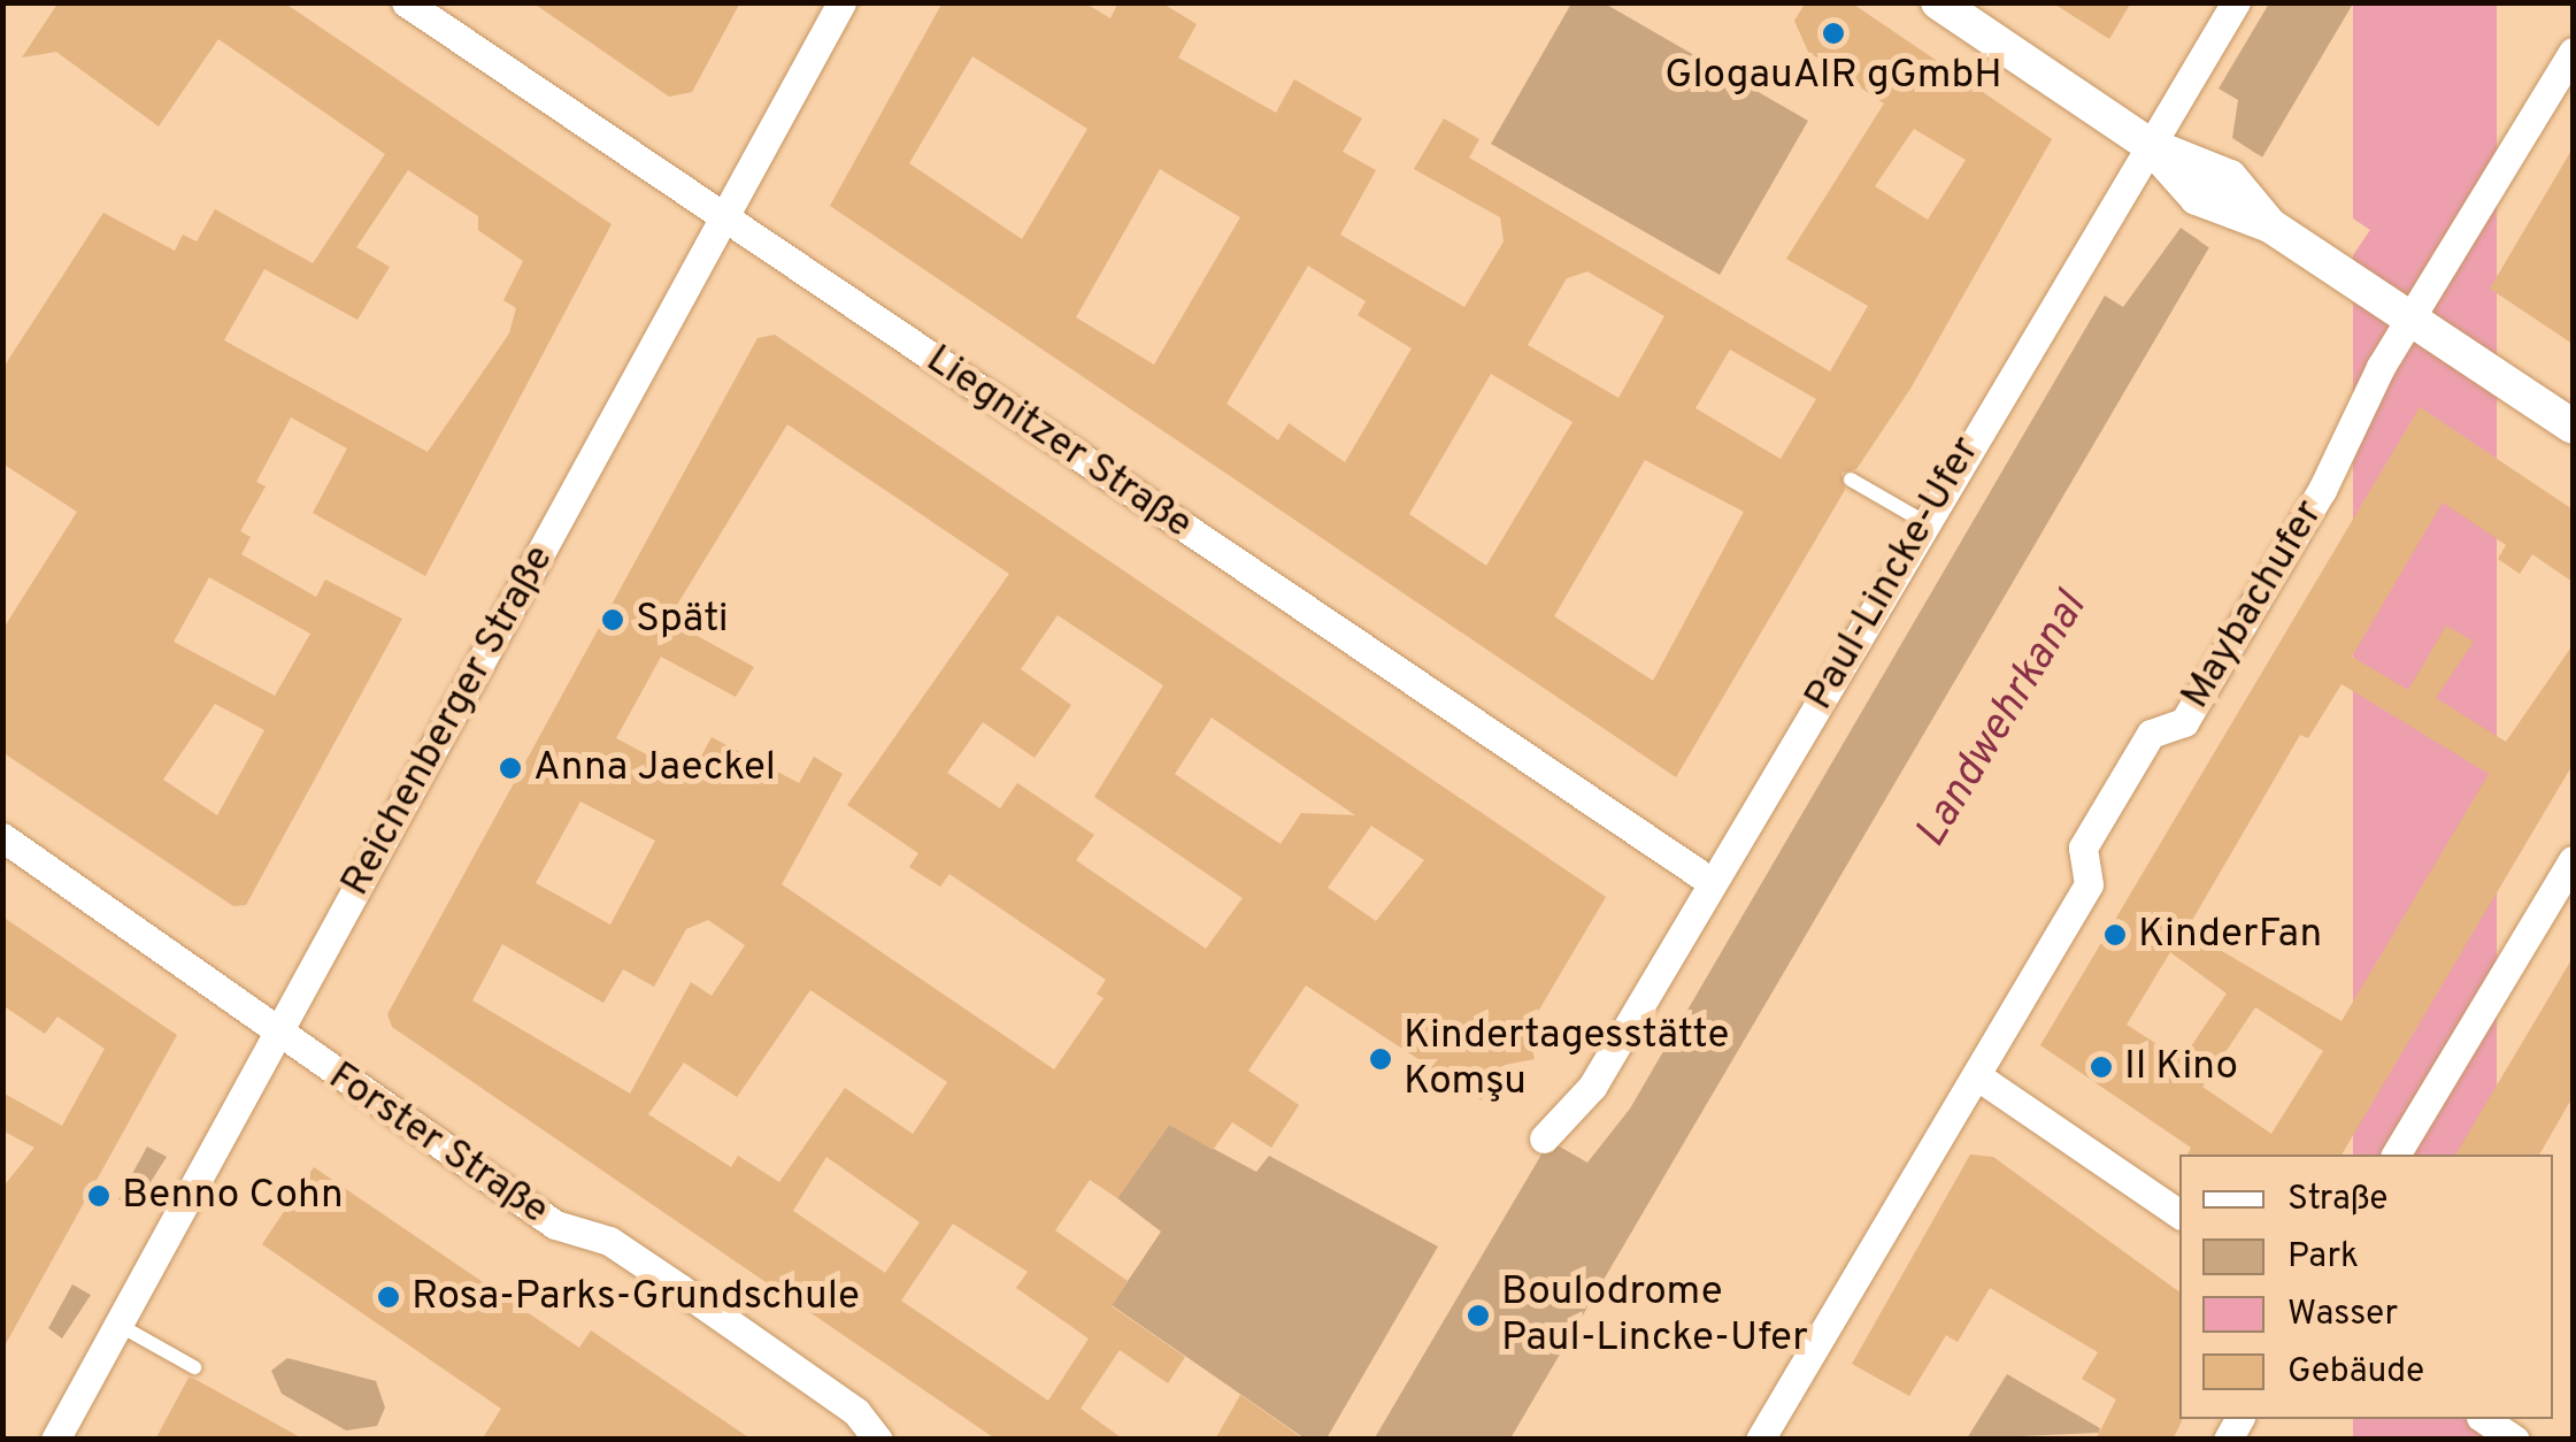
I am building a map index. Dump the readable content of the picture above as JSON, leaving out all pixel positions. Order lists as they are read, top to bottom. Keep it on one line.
{"streets":{"street":["Liegnitzer Straße","Paul-Lincke-Ufer","Maybachufer","Reichenberger Straße","Forster Straße"]},"crossings":[["Liegnitzer Straße","Paul-Lincke-Ufer"],["Liegnitzer Straße","Reichenberger Straße"],["Reichenberger Straße","Forster Straße"]],"water":["Landwehrkanal"],"places":["GlogauAIR gGmbH","Späti","Anna Jaeckel","KinderFan","Kindertagesstätte Komşu","Il Kino","Benno Cohn","Rosa-Parks-Grundschule","Boulodrome Paul-Lincke-Ufer"],"legend":["Straße","Park","Wasser","Gebäude"]}
